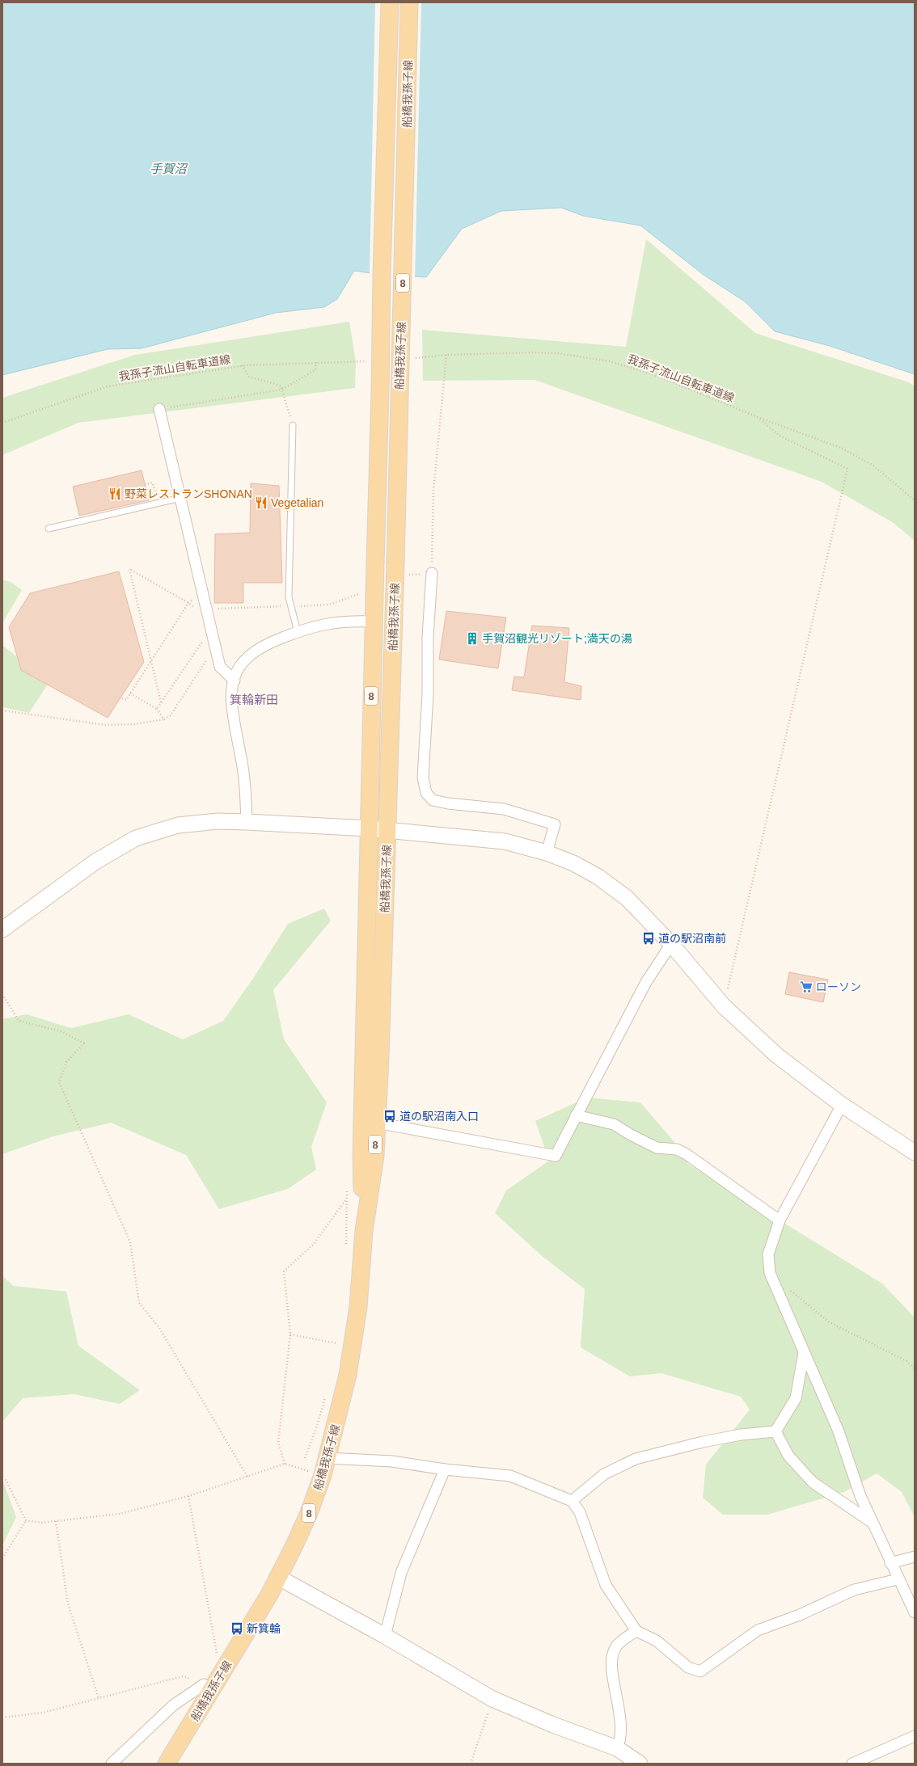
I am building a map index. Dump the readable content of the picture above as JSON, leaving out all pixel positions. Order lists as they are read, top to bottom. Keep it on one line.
{"streets":{"main road":["船橋我孫子線","8"],"path":["我孫子流山自転車道線"]},"districts":["箕輪新田"],"water":["手賀沼"],"places":{"restaurant":["野菜レストランSHONAN","Vegetalian"],"building":["手賀沼観光リゾート;満天の湯"],"bus stop":["道の駅沼南前","道の駅沼南入口","新箕輪"],"supermarket":["ローソン"]}}
